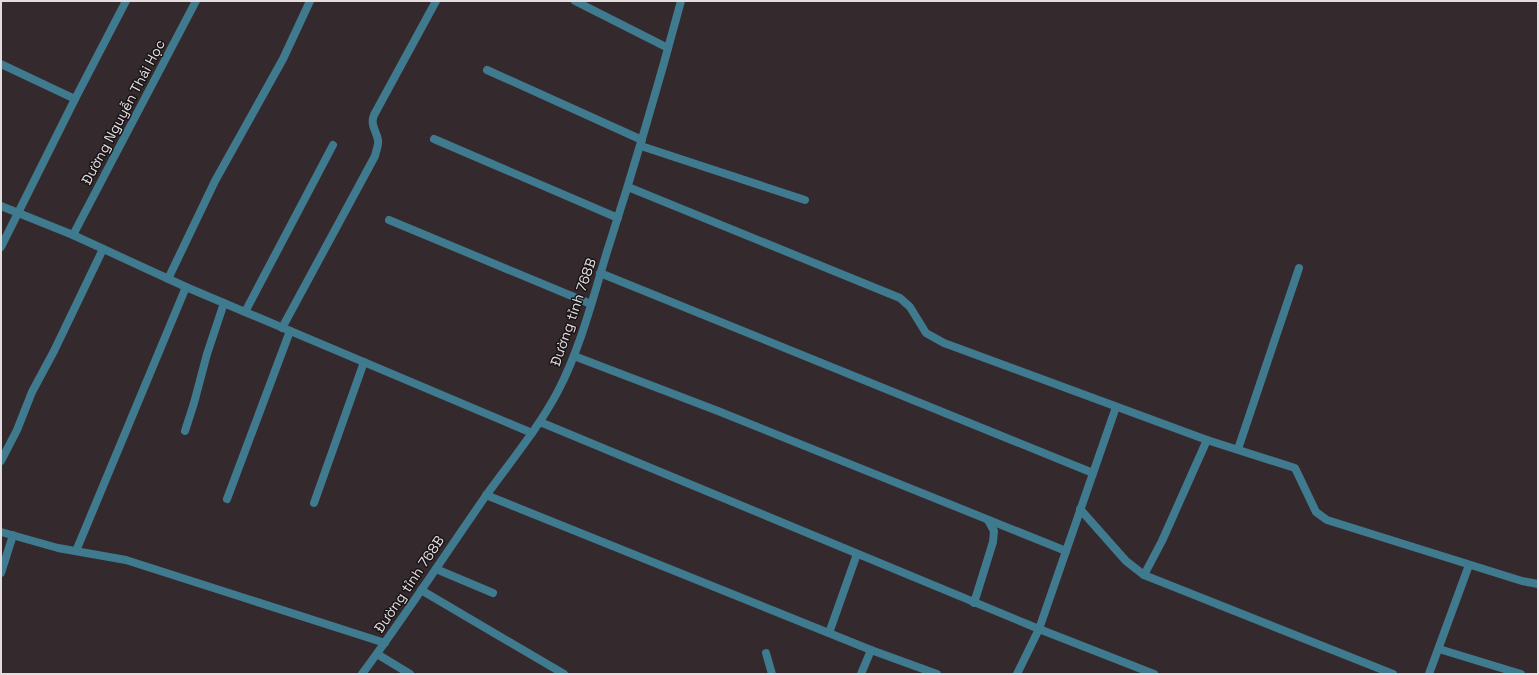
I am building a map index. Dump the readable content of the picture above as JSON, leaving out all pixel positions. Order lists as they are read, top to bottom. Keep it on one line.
{"streets":{"street":["Đường Nguyễn Thái Học","Đường tỉnh 768B"]}}
